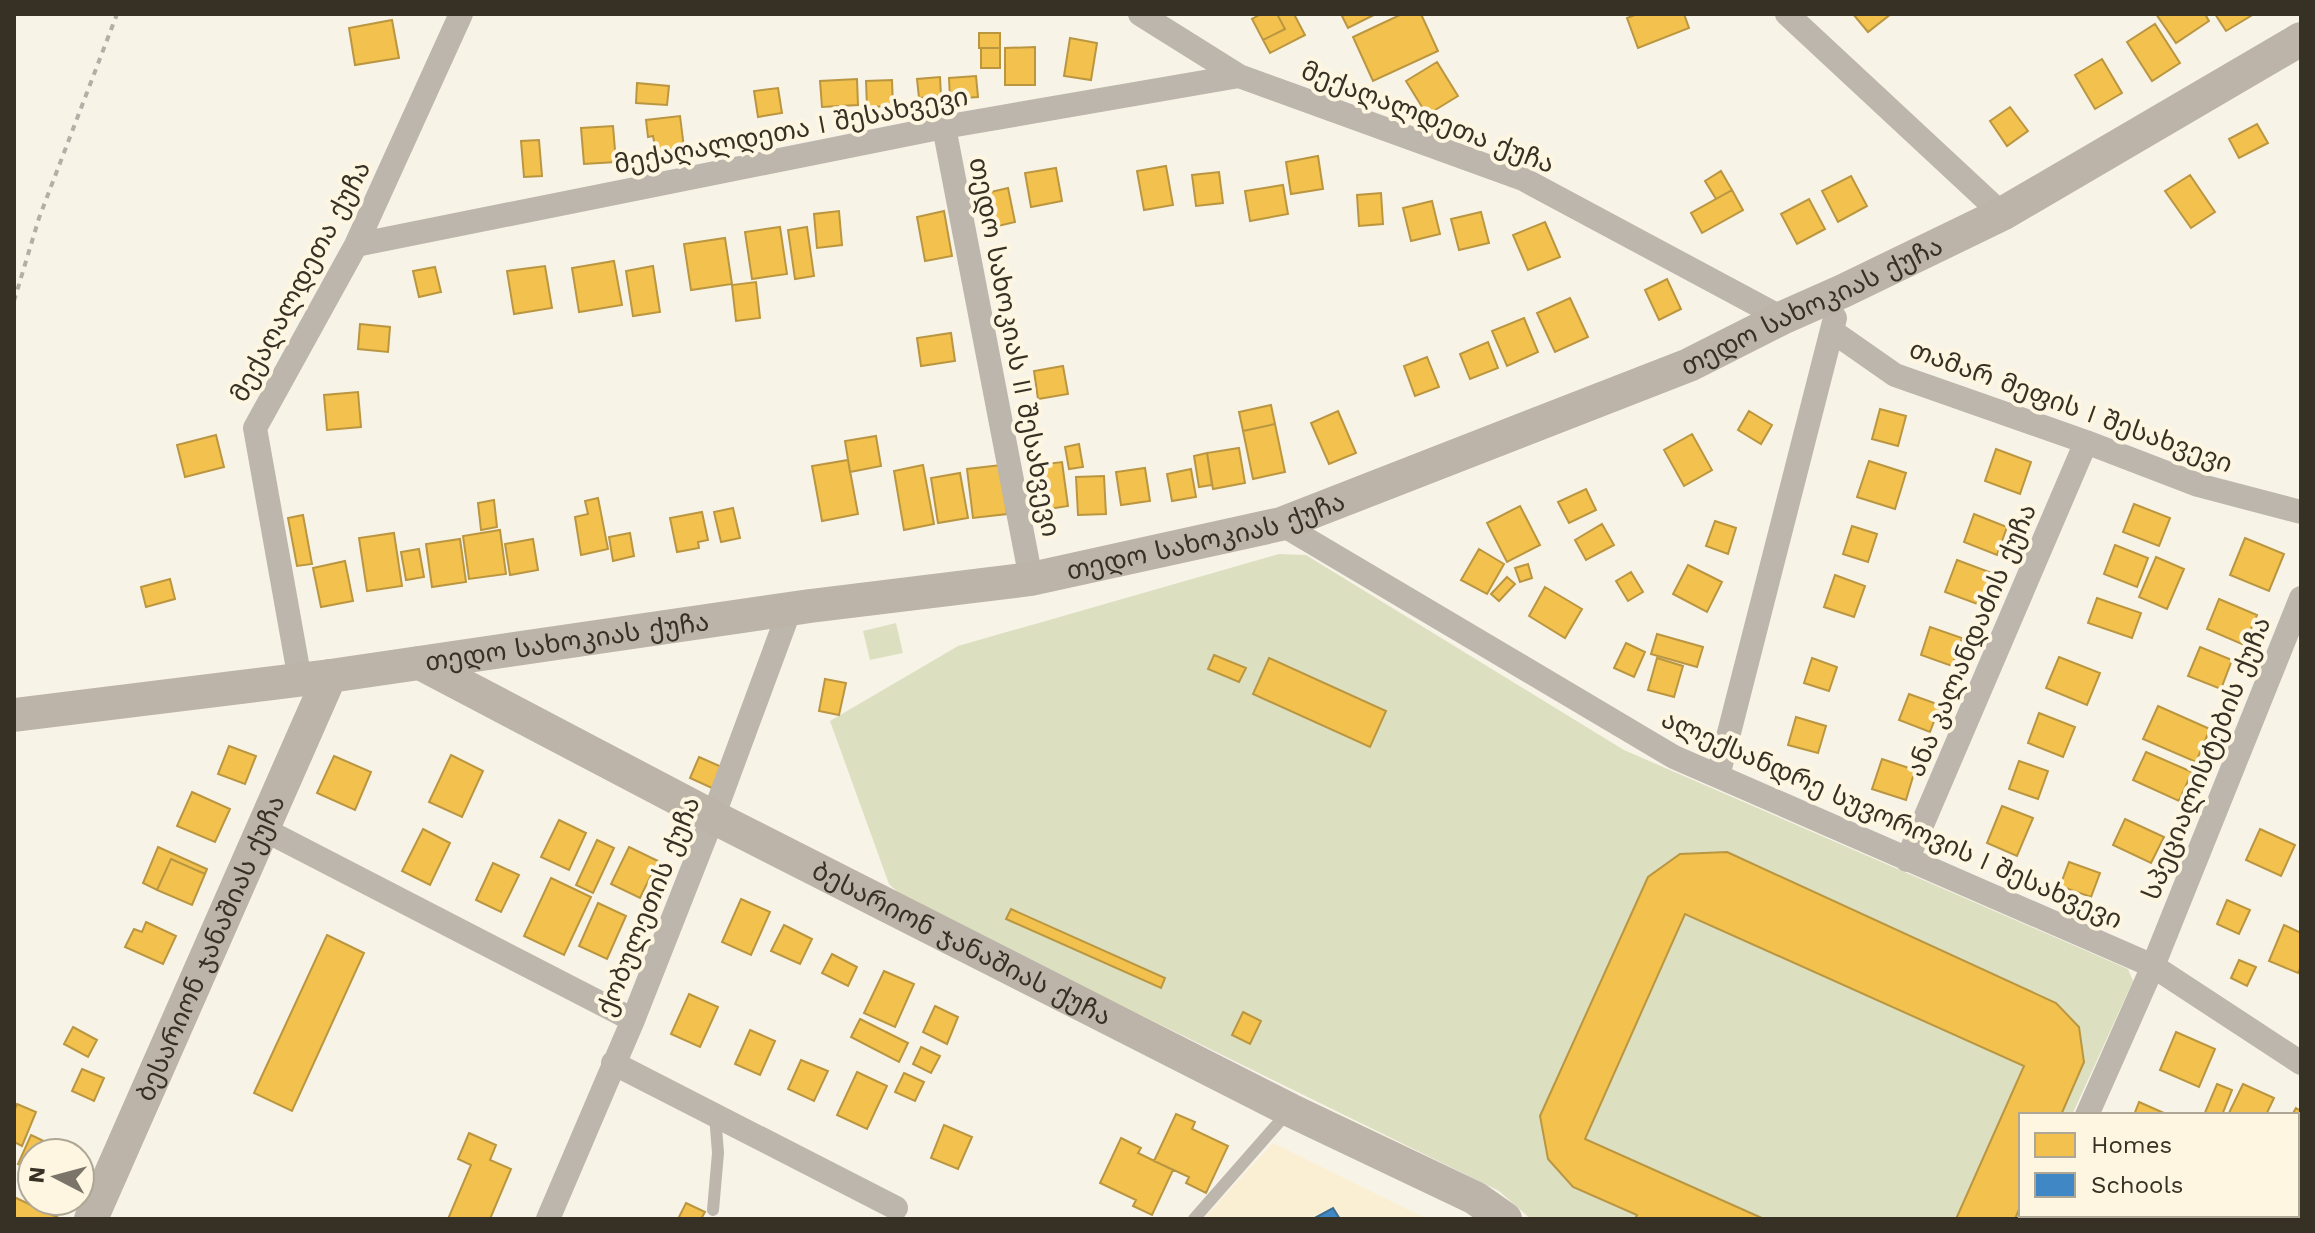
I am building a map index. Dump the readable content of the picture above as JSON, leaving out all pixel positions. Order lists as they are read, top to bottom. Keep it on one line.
{"streets":{"street":["მექაღალდეთა ქუჩა","მექაღალდეთა I შესახვევი","თედო სახოკიას ქუჩა","თედო სახოკიას II შესახვევი","თამარ მეფის I შესახვევი","ანა კალანდაძის ქუჩა","სპეციალისტების ქუჩა","ალექსანდრე სუვოროვის I შესახვევი","ქობულეთის ქუჩა","ბესარიონ ჯანაშიას ქუჩა"]},"crossings":[["მექაღალდეთა ქუჩა","მექაღალდეთა I შესახვევი"],["მექაღალდეთა ქუჩა","თედო სახოკიას ქუჩა"],["მექაღალდეთა ქუჩა","ბესარიონ ჯანაშიას ქუჩა"],["მექაღალდეთა I შესახვევი","თედო სახოკიას II შესახვევი"],["თედო სახოკიას ქუჩა","თედო სახოკიას II შესახვევი"],["თედო სახოკიას ქუჩა","ალექსანდრე სუვოროვის I შესახვევი"],["თედო სახოკიას ქუჩა","ქობულეთის ქუჩა"],["თედო სახოკიას ქუჩა","ბესარიონ ჯანაშიას ქუჩა"],["თამარ მეფის I შესახვევი","ანა კალანდაძის ქუჩა"],["ანა კალანდაძის ქუჩა","ალექსანდრე სუვოროვის I შესახვევი"],["სპეციალისტების ქუჩა","ალექსანდრე სუვოროვის I შესახვევი"],["ქობულეთის ქუჩა","ბესარიონ ჯანაშიას ქუჩა"]],"legend":["Homes","Schools"],"north":"left"}
